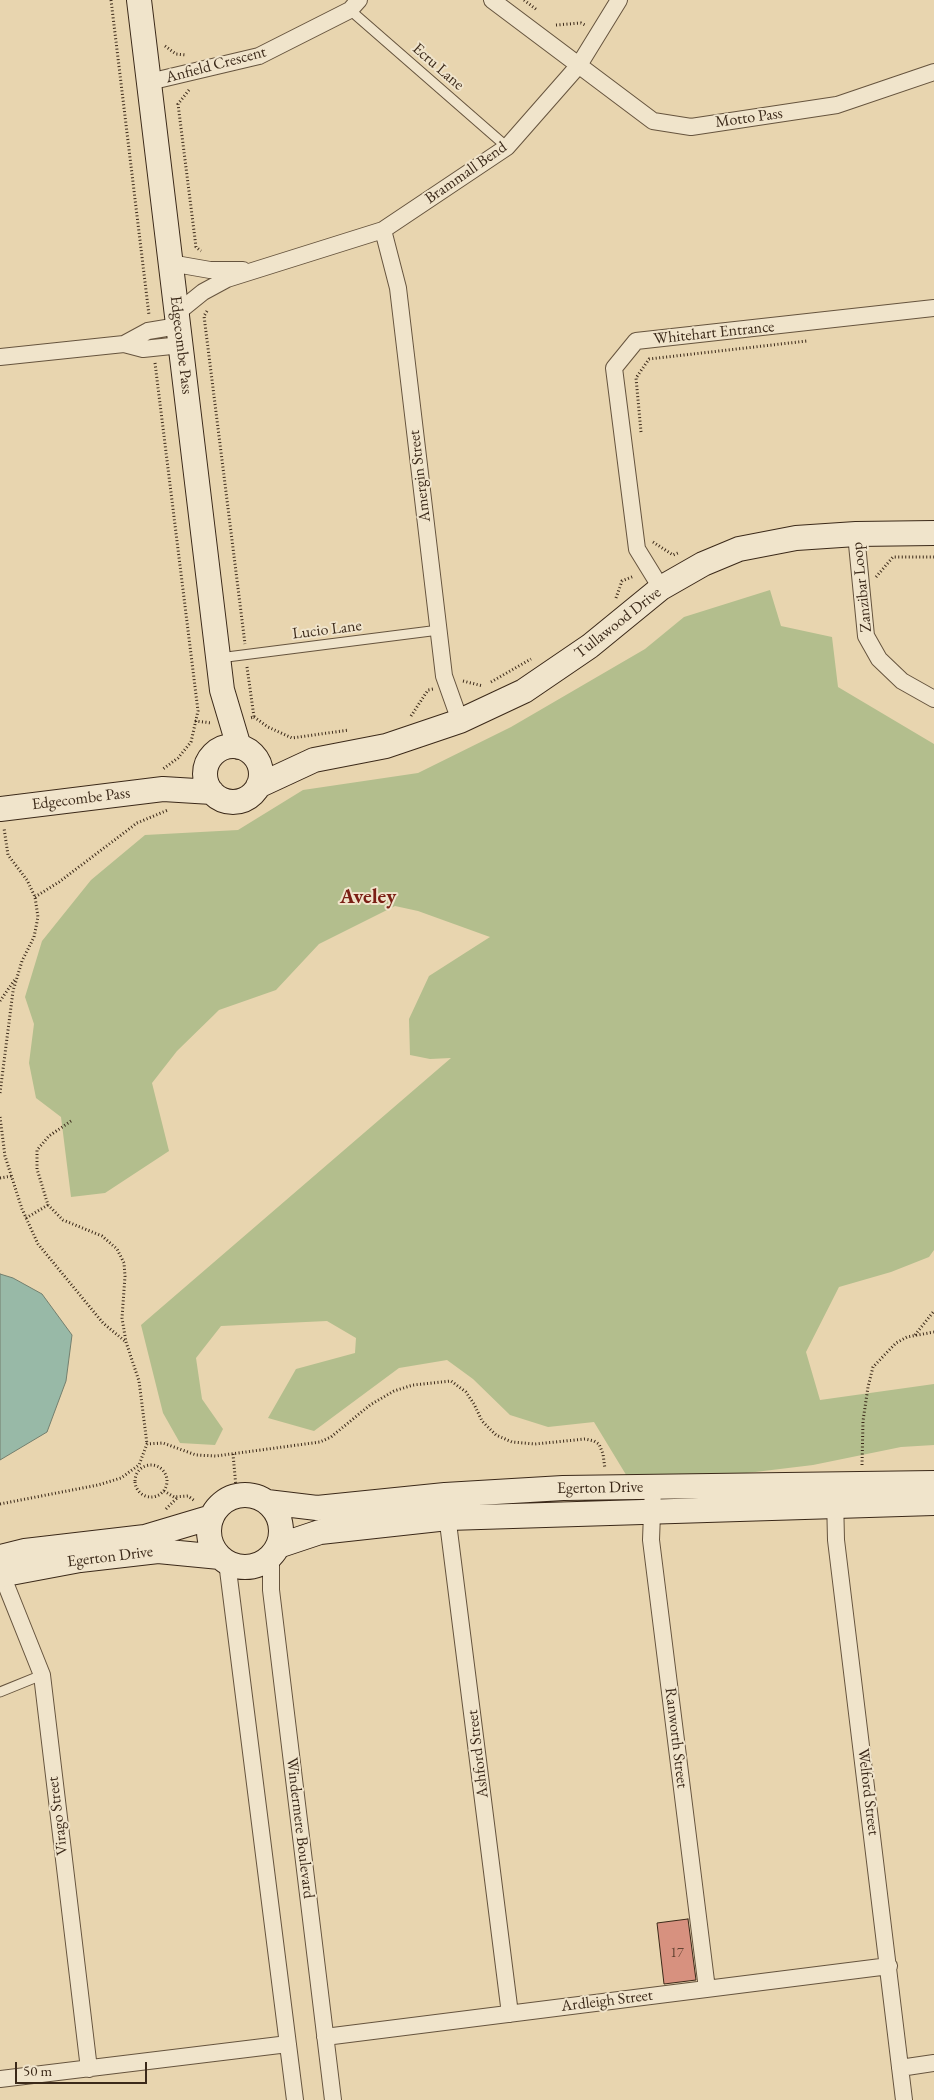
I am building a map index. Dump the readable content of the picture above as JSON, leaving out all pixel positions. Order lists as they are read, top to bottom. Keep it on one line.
{"streets":{"street":["Anfield Crescent","Motto Pass","Brammall Bend","Whitehart Entrance","Edgecombe Pass","Amergin Street","Zanzibar Loop","Tullawood Drive","Egerton Drive","Ranworth Street","Ashford Street","Welford Street","Virago Street","Windermere Boulevard","Ardleigh Street"],"lane":["Ecru Lane","Lucio Lane"]},"crossings":[["Anfield Crescent","Ecru Lane"],["Anfield Crescent","Edgecombe Pass"],["Ecru Lane","Brammall Bend"],["Motto Pass","Brammall Bend"],["Brammall Bend","Edgecombe Pass"],["Brammall Bend","Amergin Street"],["Whitehart Entrance","Tullawood Drive"],["Edgecombe Pass","Tullawood Drive"],["Edgecombe Pass","Lucio Lane"],["Amergin Street","Tullawood Drive"],["Amergin Street","Lucio Lane"],["Zanzibar Loop","Tullawood Drive"],["Egerton Drive","Ranworth Street"],["Egerton Drive","Ashford Street"],["Egerton Drive","Welford Street"],["Egerton Drive","Virago Street"],["Egerton Drive","Windermere Boulevard"],["Ranworth Street","Ardleigh Street"],["Ashford Street","Ardleigh Street"],["Welford Street","Ardleigh Street"],["Windermere Boulevard","Ardleigh Street"]],"districts":["Aveley"],"house_numbers":["17"],"scale_bar":"50 m"}
